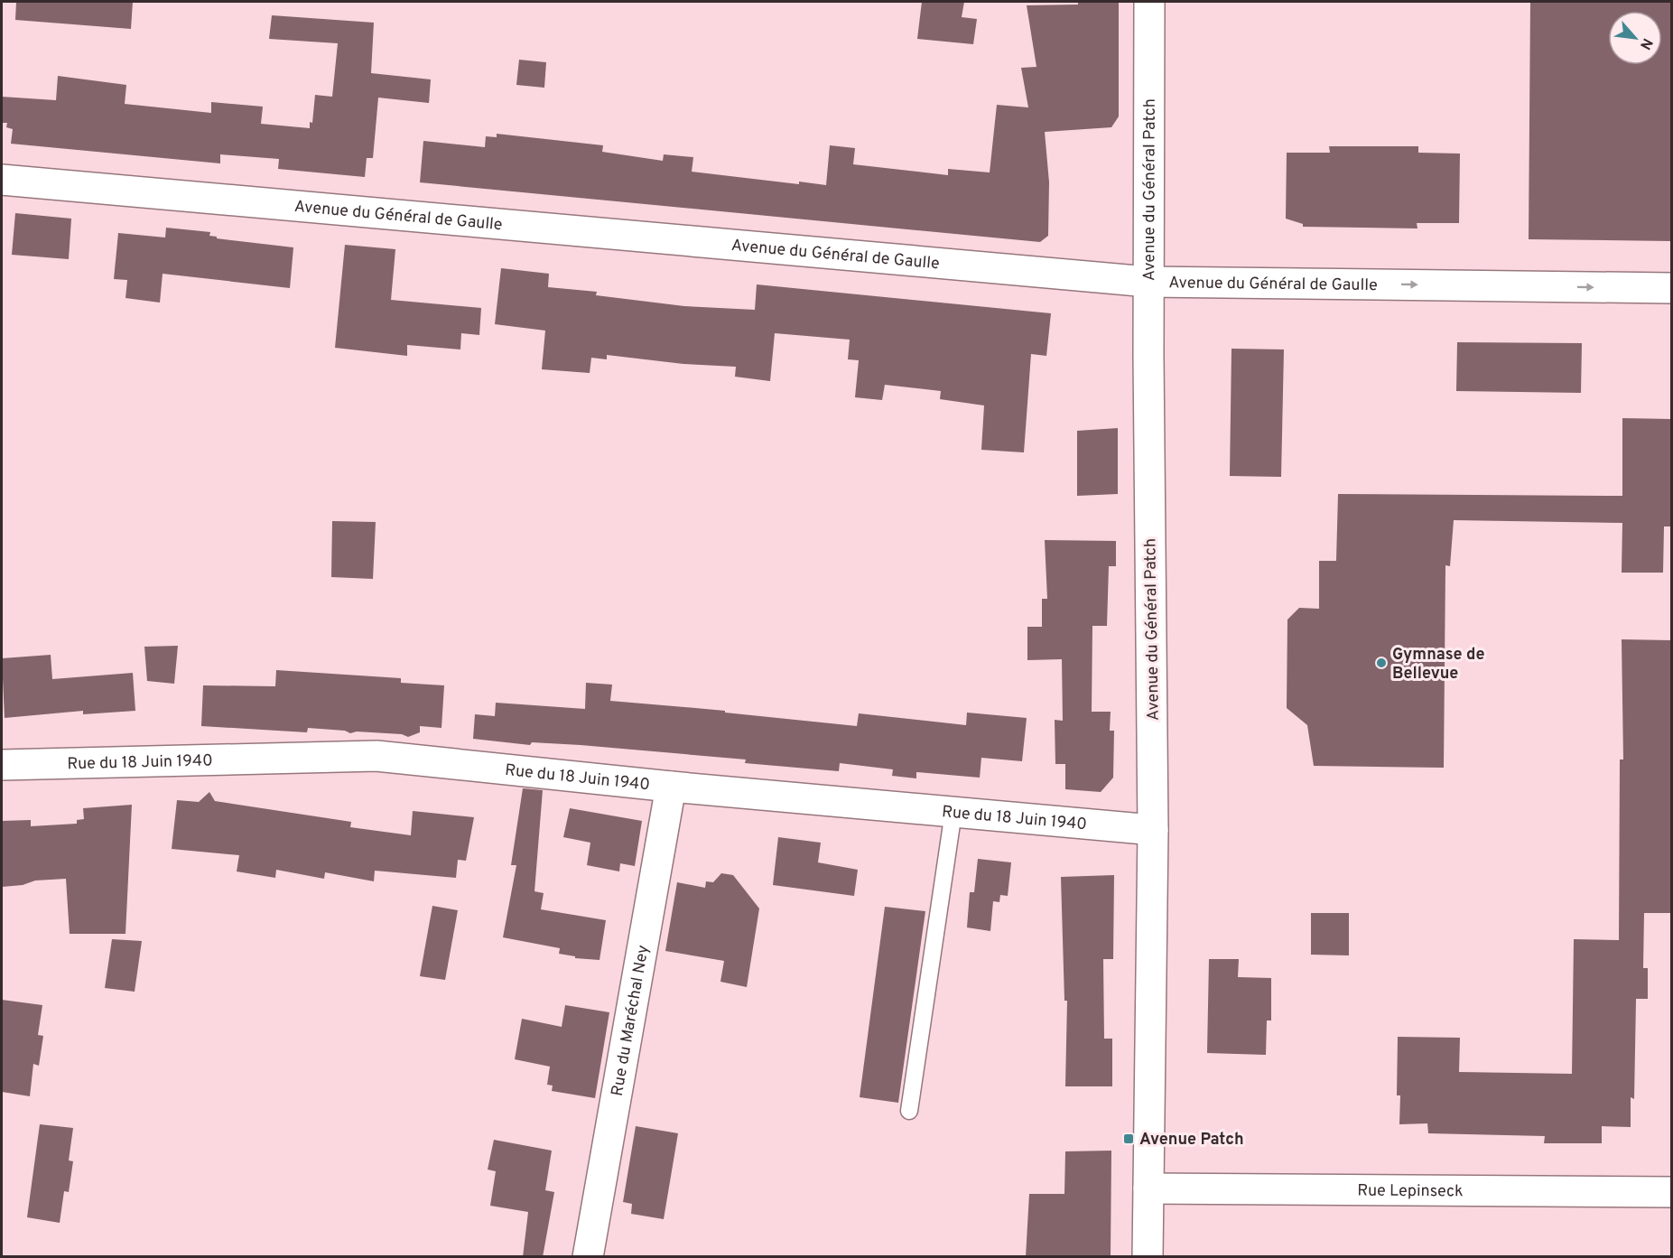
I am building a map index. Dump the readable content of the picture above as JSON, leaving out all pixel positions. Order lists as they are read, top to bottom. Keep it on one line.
{"streets":{"street":["Avenue du Général Patch","Avenue du Général de Gaulle","Rue du 18 Juin 1940","Rue du Maréchal Ney","Rue Lepinseck"]},"crossings":[["Avenue du Général Patch","Avenue du Général de Gaulle"],["Avenue du Général Patch","Rue du 18 Juin 1940"],["Avenue du Général Patch","Rue Lepinseck"],["Rue du 18 Juin 1940","Rue du Maréchal Ney"]],"places":{"other":["Gymnase de Bellevue"],"transit":["Avenue Patch"]},"north":"bottom right"}
